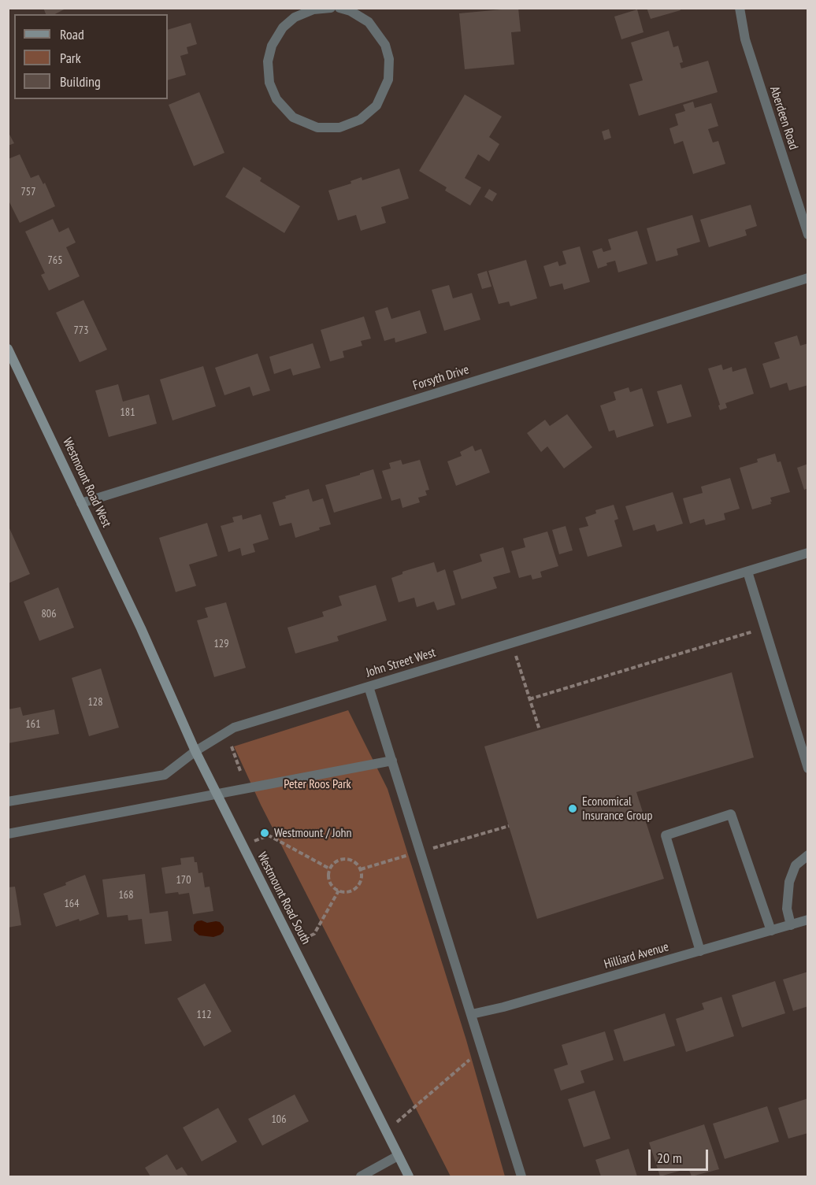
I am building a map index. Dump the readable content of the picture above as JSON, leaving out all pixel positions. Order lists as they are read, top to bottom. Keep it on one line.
{"streets":{"main road":["Westmount Road West","Westmount Road South"],"street":["Aberdeen Road","Forsyth Drive","John Street West","Hilliard Avenue"]},"crossings":[["Forsyth Drive","Westmount Road West"],["Westmount Road West","Westmount Road South"],["John Street West","Westmount Road South"]],"parks":["Peter Roos Park"],"places":["Economical Insurance Group","Westmount / John"],"house_numbers":["757","765","773","181","806","129","128","161","170","168","164","112","106"],"legend":["Road","Park","Building"],"scale_bar":"20 m"}
